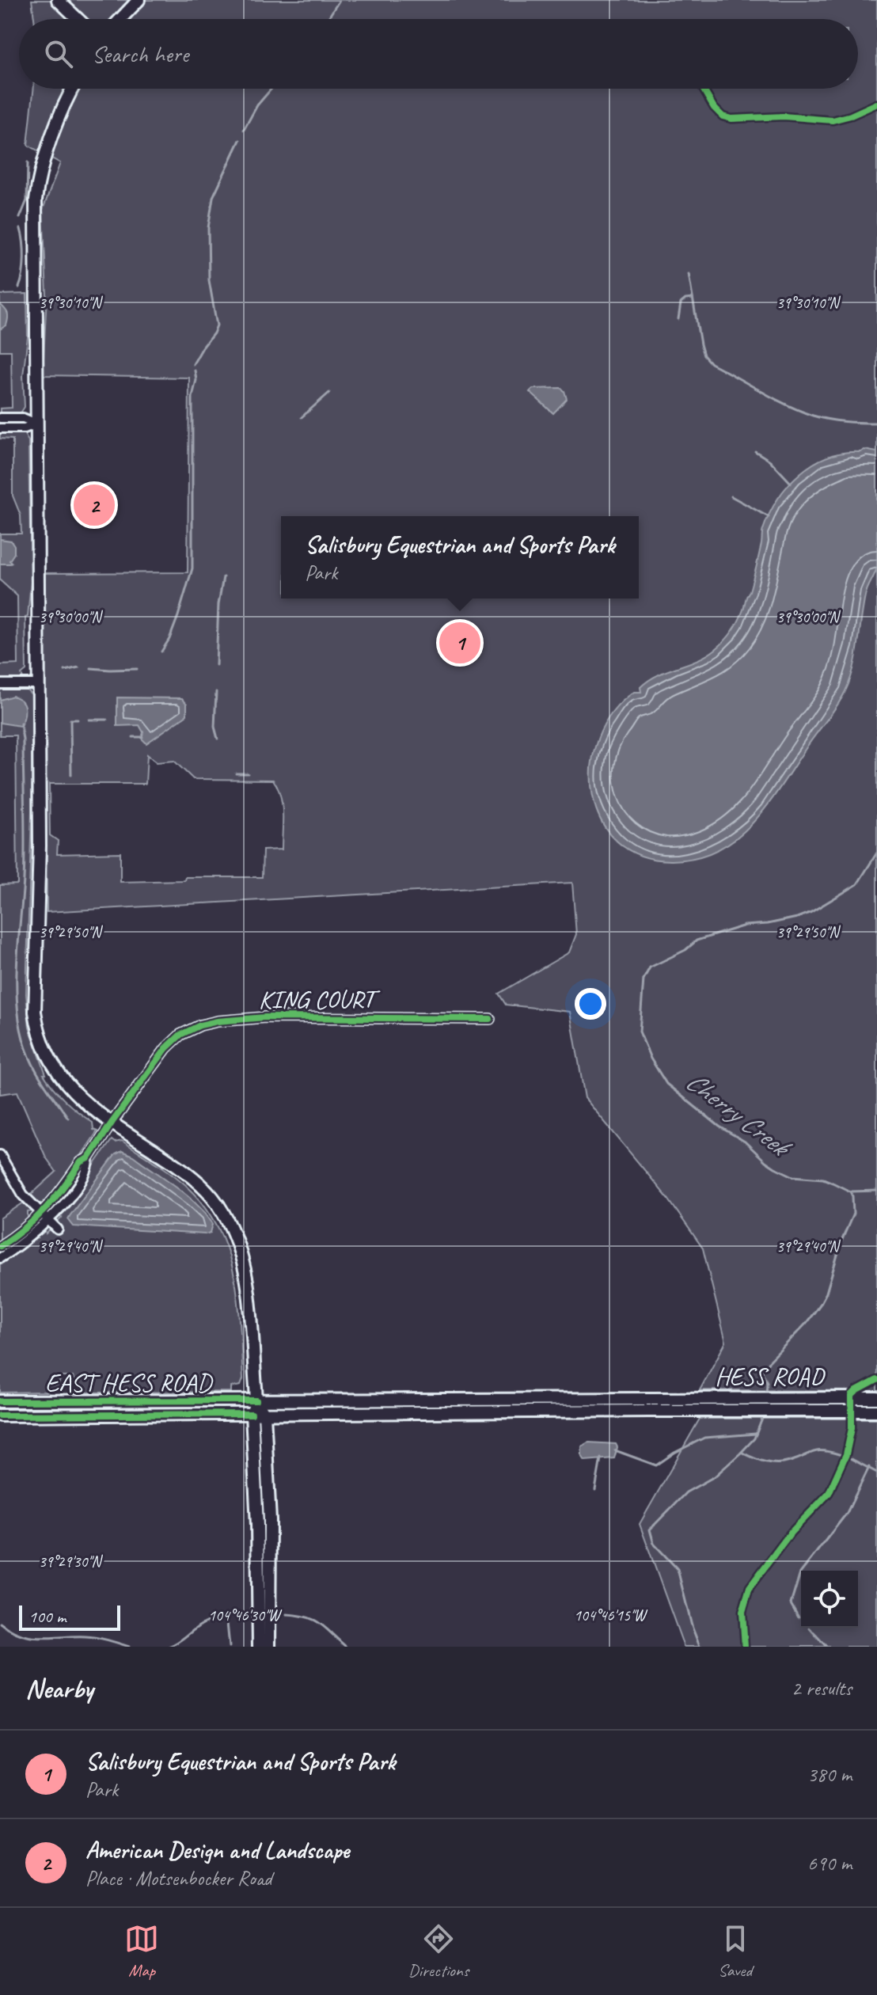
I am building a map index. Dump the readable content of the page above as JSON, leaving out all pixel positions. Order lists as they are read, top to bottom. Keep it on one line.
{"streets":{"main road":["HESS ROAD","EAST HESS ROAD"],"street":["KING COURT"]},"crossings":[["HESS ROAD","EAST HESS ROAD"]],"water":["Cherry Creek"],"scale_bar":"100 m","page":{"search":"Search here","pins":["2","1"],"popup":["Salisbury Equestrian and Sports Park","Park"],"scale":"100 m","heading":["Nearby","2 results"],"list":[{"mark":"1","name":"Salisbury Equestrian and Sports Park","note":"Park","value":"380 m"},{"mark":"2","name":"American Design and Landscape","note":"Place · Motsenbocker Road","value":"690 m"}],"nav":["Map","Directions","Saved"]},"coordinates":["39°30'10\"N","39°30'00\"N","39°29'50\"N","39°29'40\"N","39°29'30\"N","104°46'30\"W","104°46'15\"W"]}
